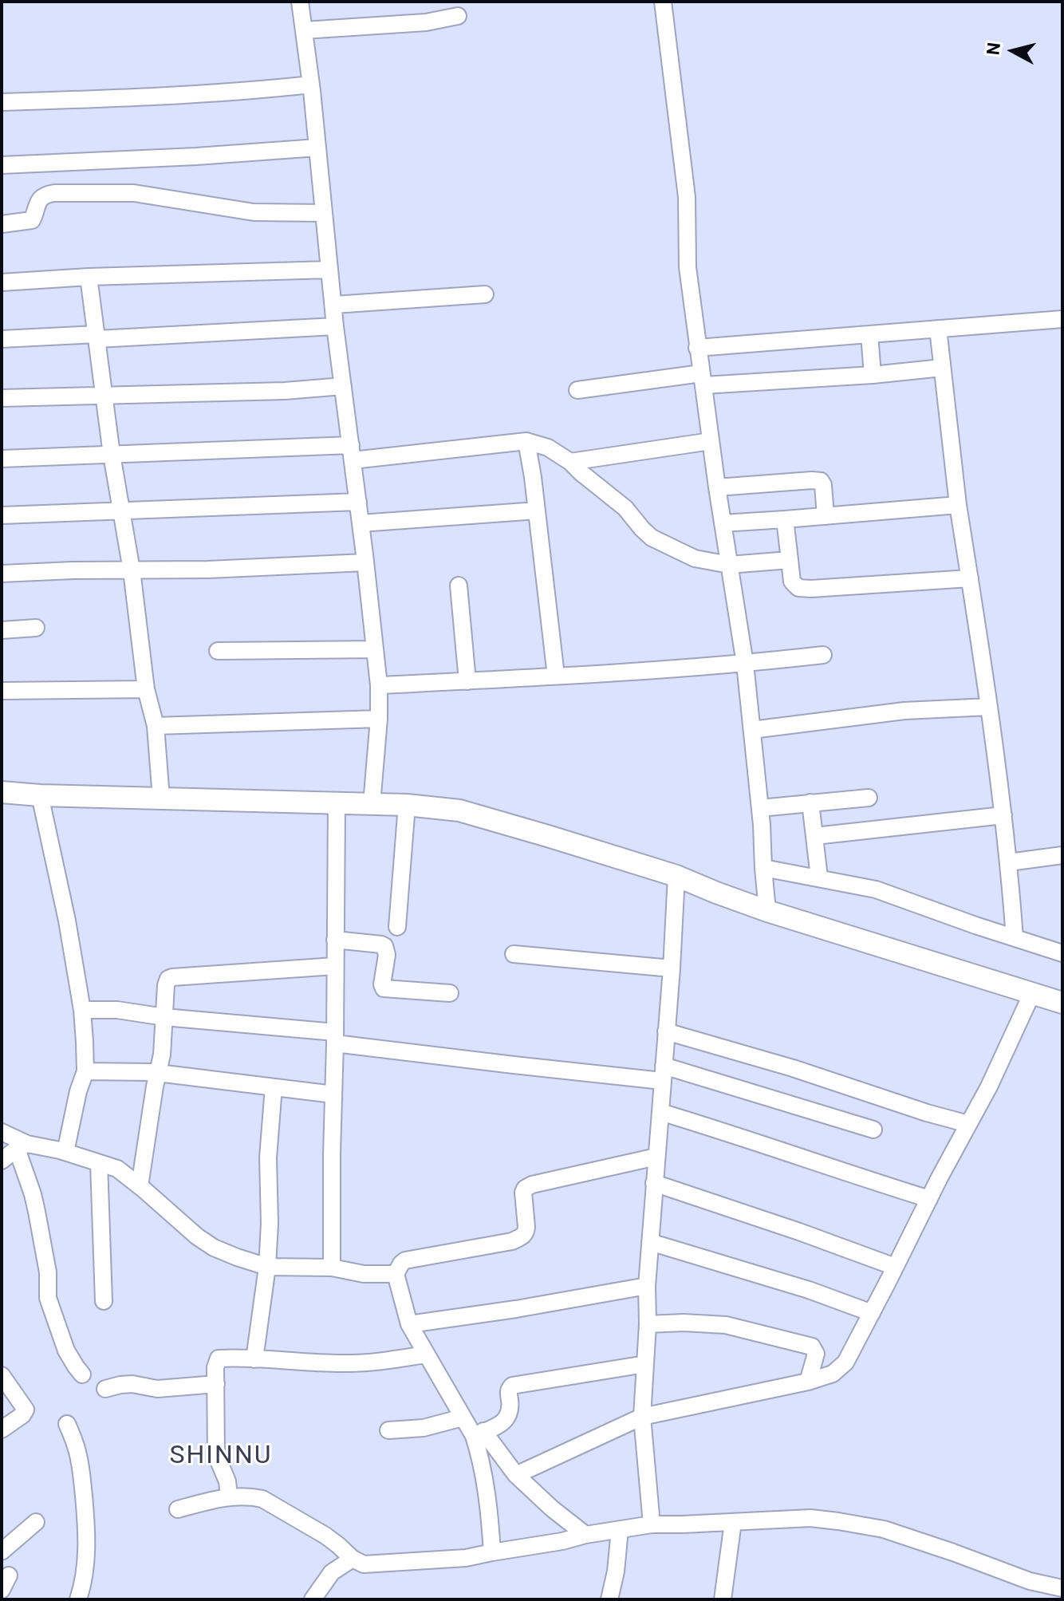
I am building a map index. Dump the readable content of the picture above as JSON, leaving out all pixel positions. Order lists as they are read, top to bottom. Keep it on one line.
{"districts":["SHINNU"],"north":"left"}
